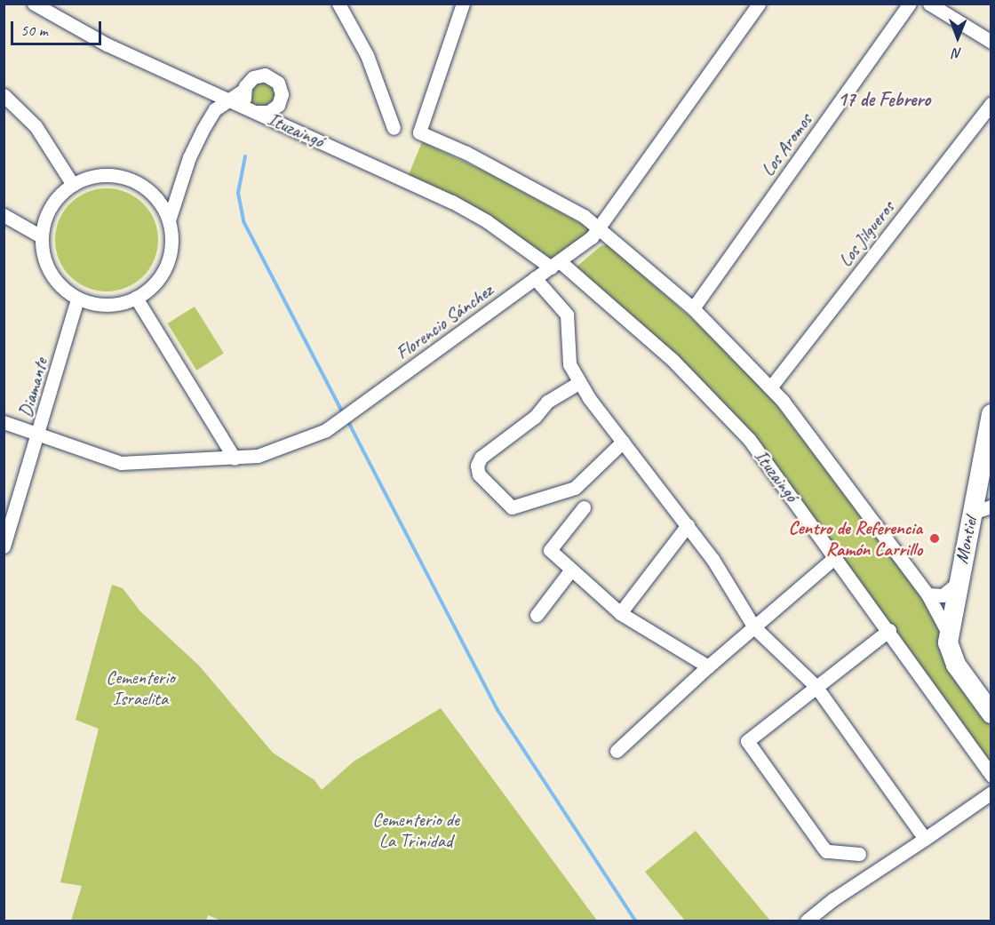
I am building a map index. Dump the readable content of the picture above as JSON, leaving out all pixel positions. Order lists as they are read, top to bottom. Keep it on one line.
{"streets":{"street":["Ituzaingó","Los Aromos","Los Jilgueros","Florencio Sánchez","Diamante","Montiel"]},"crossings":[["Ituzaingó","Florencio Sánchez"],["Florencio Sánchez","Diamante"]],"districts":["17 de Febrero"],"parks":["Cementerio Israelita","Cementerio de La Trinidad"],"places":["Centro de Referencia Ramón Carrillo"],"scale_bar":"50 m","north":"bottom"}
